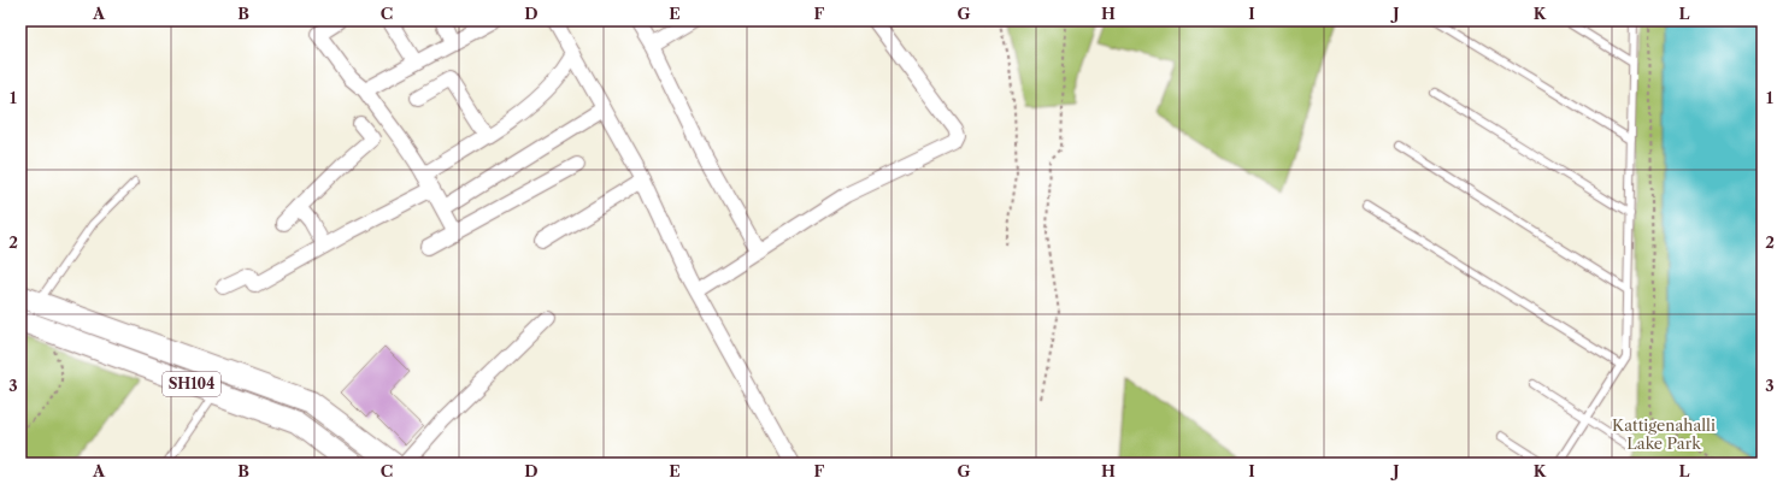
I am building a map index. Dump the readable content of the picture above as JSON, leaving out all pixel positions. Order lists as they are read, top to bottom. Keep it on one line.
{"streets":{"main road":["SH104"]},"parks":["Kattigenahalli Lake Park"],"grid":{"columns":["A","B","C","D","E","F","G","H","I","J","K","L"],"rows":["1","2","3"]}}
